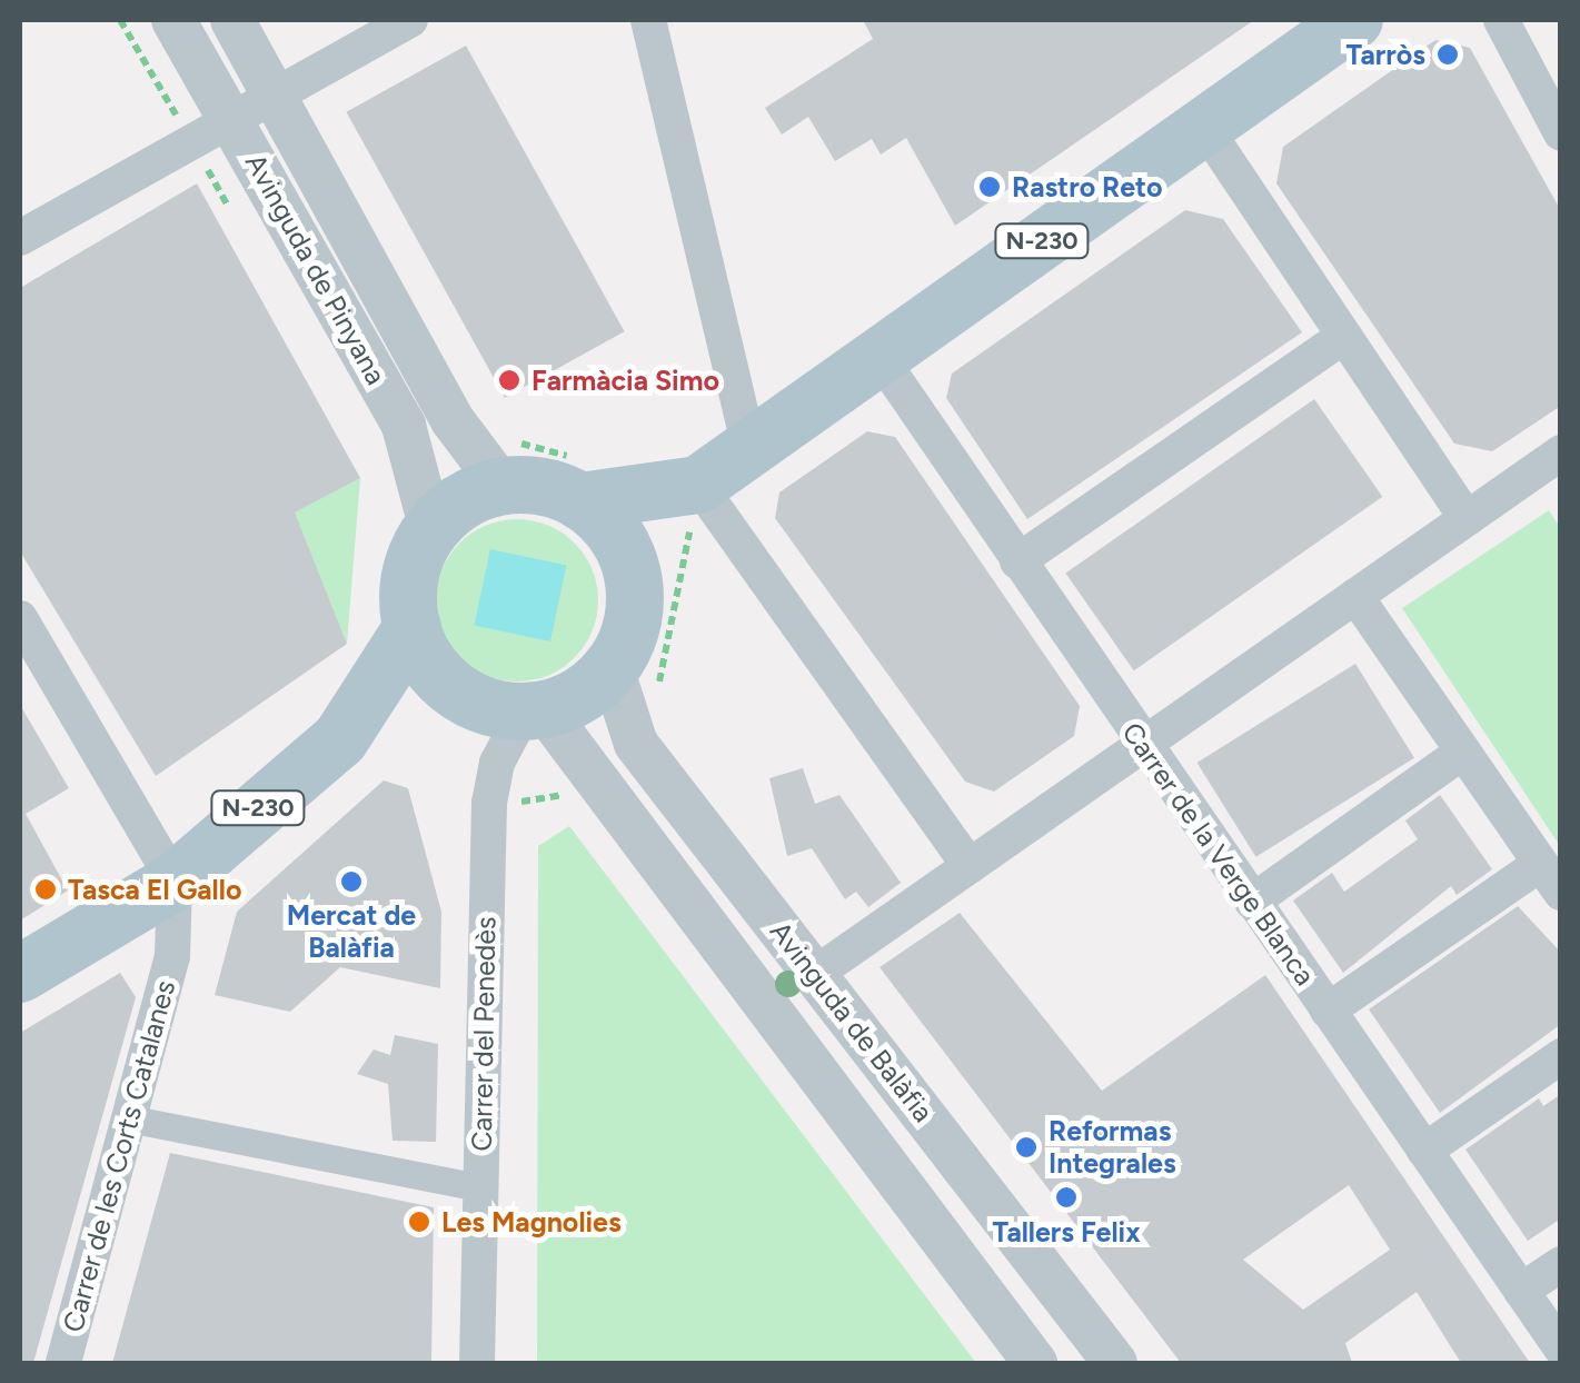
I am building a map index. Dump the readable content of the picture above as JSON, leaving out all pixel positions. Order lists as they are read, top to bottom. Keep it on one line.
{"streets":{"main road":["N-230"],"street":["Avinguda de Pinyana","Carrer de la Verge Blanca","Avinguda de Balàfia","Carrer del Penedès","Carrer de les Corts Catalanes"]},"crossings":[["N-230","Avinguda de Pinyana"],["N-230","Carrer de la Verge Blanca"],["N-230","Avinguda de Balàfia"],["N-230","Carrer de les Corts Catalanes"],["Avinguda de Balàfia","Carrer del Penedès"]],"places":["Tarròs","Rastro Reto","Farmàcia Simo","Mercat de Balàfia","Tasca El Gallo","Reformas Integrales","Tallers Felix","Les Magnolies"]}
